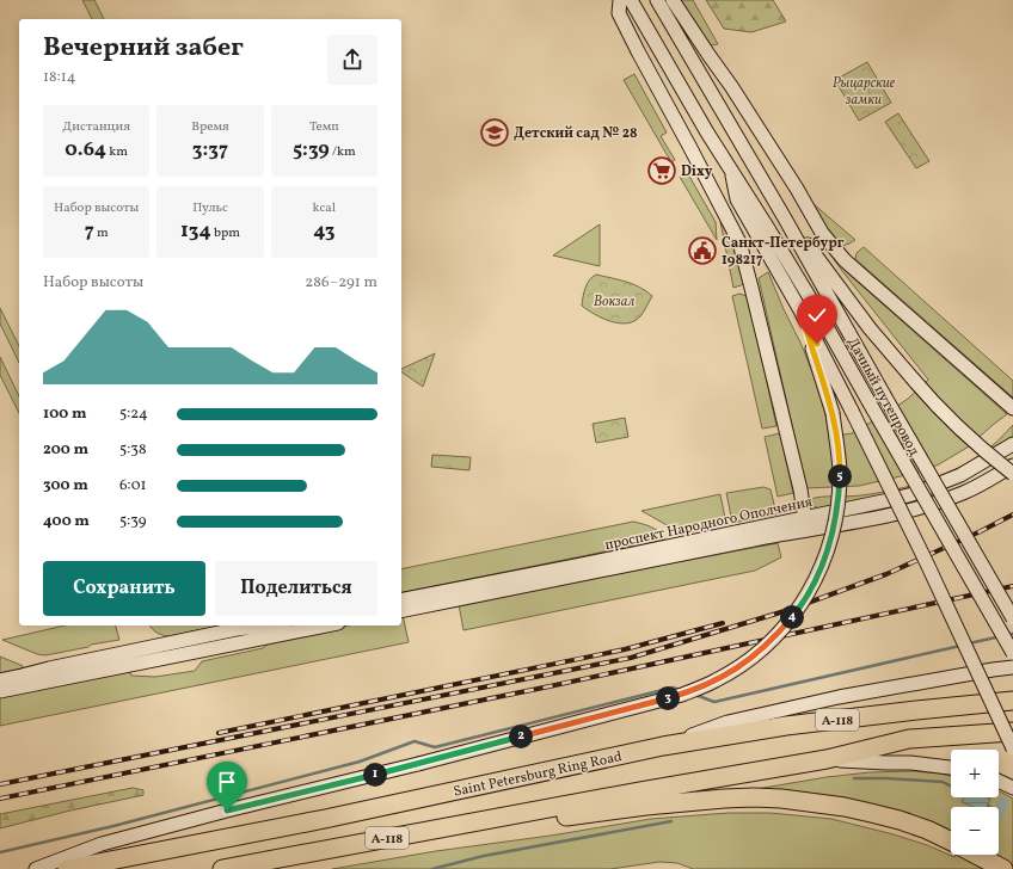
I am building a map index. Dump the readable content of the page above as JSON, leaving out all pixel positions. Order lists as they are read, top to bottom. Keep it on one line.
{"streets":{"highway":["А-118","Saint Petersburg Ring Road"],"main road":["Дачный путепровод","проспект Народного Ополчения"]},"parks":["Рыцарские замки","Вокзал"],"places":{"school or university":["Детский сад № 28"],"supermarket":["Dixy"],"public building":["Санкт-Петербург 198217"]},"page":{"heading":["Вечерний забег","18:14"],"stats":[["Дистанция","0.64 km"],["Время","3:37"],["Темп","5:39 /km"],["Набор высоты","7 m"],["Пульс","134 bpm"],["kcal","43"]],"chart":["Набор высоты","286–291 m"],"list":[{"name":"100 m","note":"5:24"},{"name":"200 m","note":"5:38"},{"name":"300 m","note":"6:01"},{"name":"400 m","note":"5:39"}],"pins":["5","4","3","2","1"],"buttons":["Сохранить","Поделиться"],"map_buttons":["+","−"]}}
